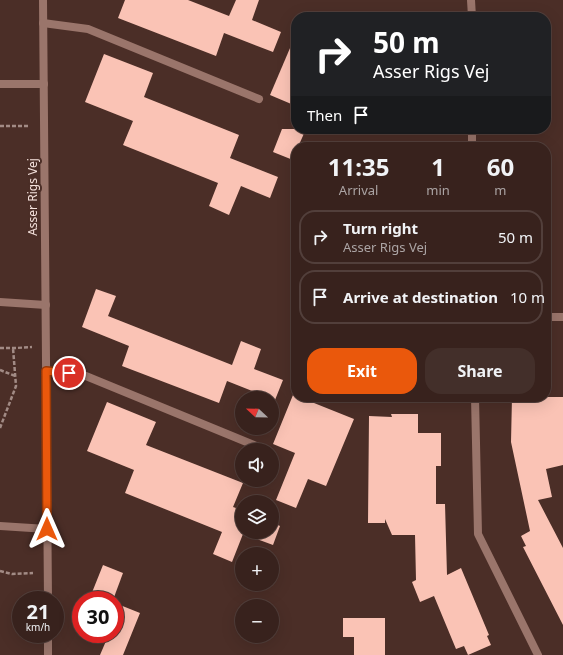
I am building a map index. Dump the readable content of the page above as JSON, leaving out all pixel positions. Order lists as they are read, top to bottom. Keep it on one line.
{"streets":{"street":["Asser Rigs Vej"]},"north":"left","page":{"turn":["50 m","Asser Rigs Vej"],"then":"Then","eta":["11:35","Arrival","1","min","60","m"],"list":[{"name":"Turn right","note":"Asser Rigs Vej","value":"50 m"},{"name":"Arrive at destination","value":"10 m"}],"buttons":["Exit","Share"],"map_buttons":["+","−"],"speed":"21 km/h","limit":"30"}}
